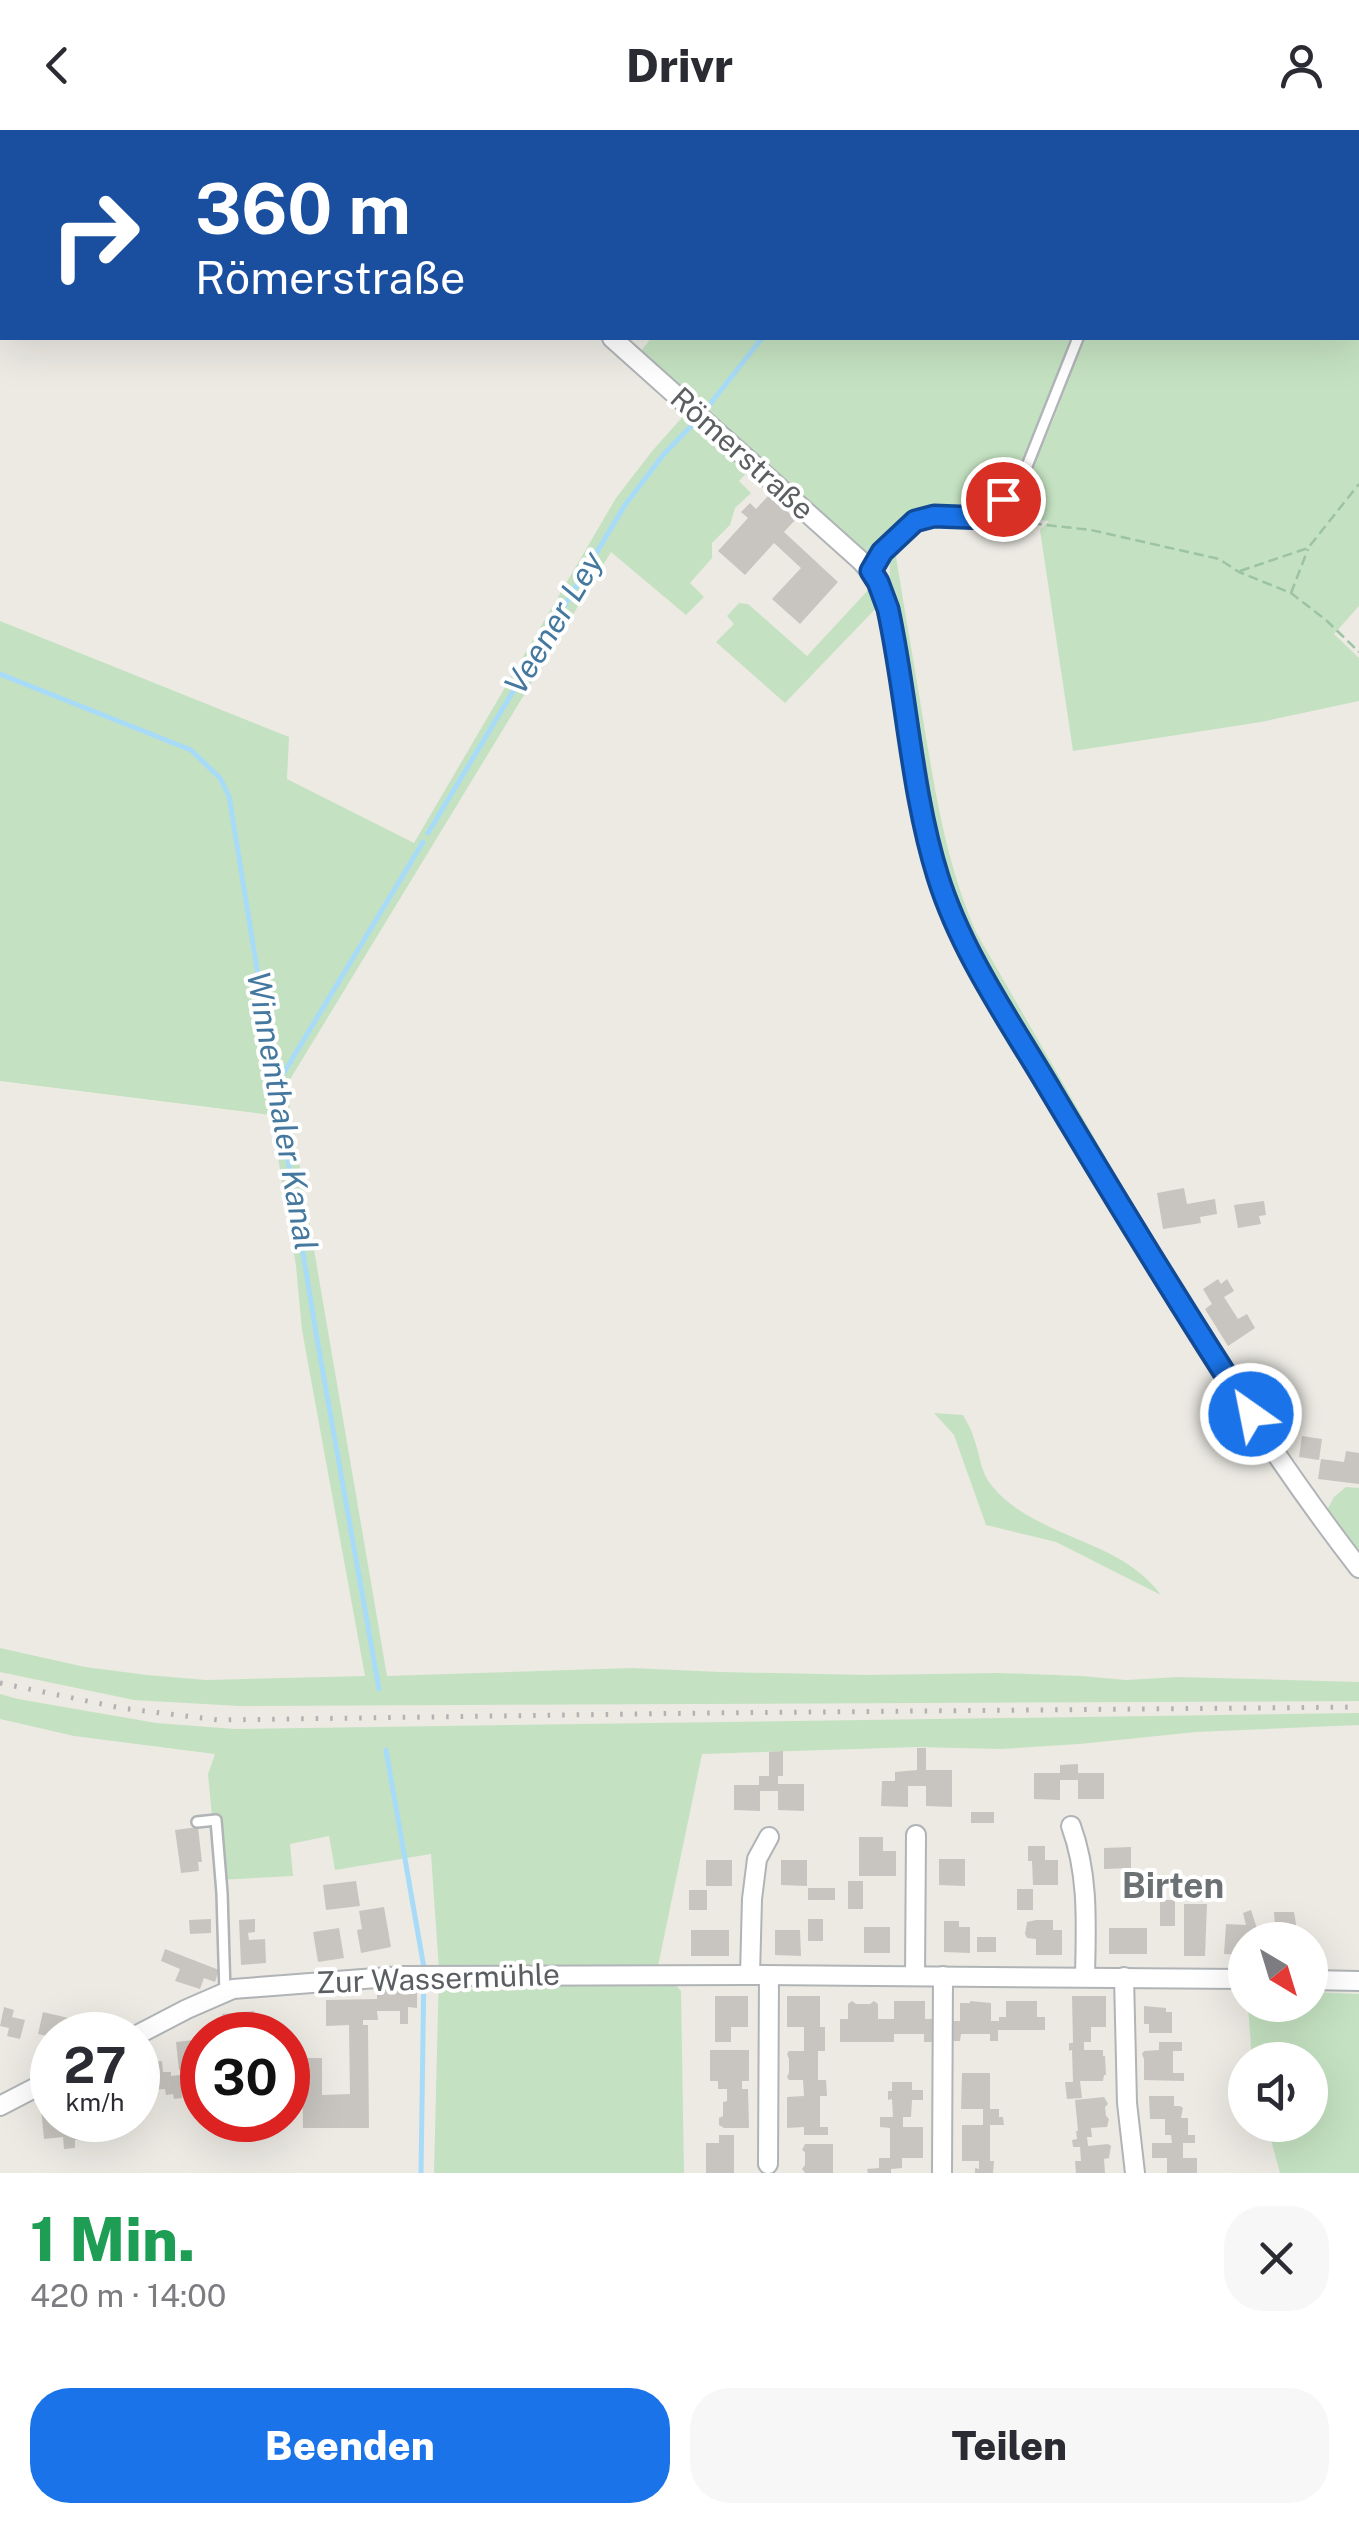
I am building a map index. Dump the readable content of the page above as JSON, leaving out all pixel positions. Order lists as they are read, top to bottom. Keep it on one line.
{"streets":{"street":["Römerstraße","Zur Wassermühle"]},"districts":["Birten"],"water":["Veener Ley","Winnenthaler Kanal"],"north":"bottom right","page":{"header":"Drivr","turn":["360 m","Römerstraße"],"speed":"27 km/h","limit":"30","heading":["1 Min.","420 m · 14:00"],"buttons":["Beenden","Teilen"]}}
